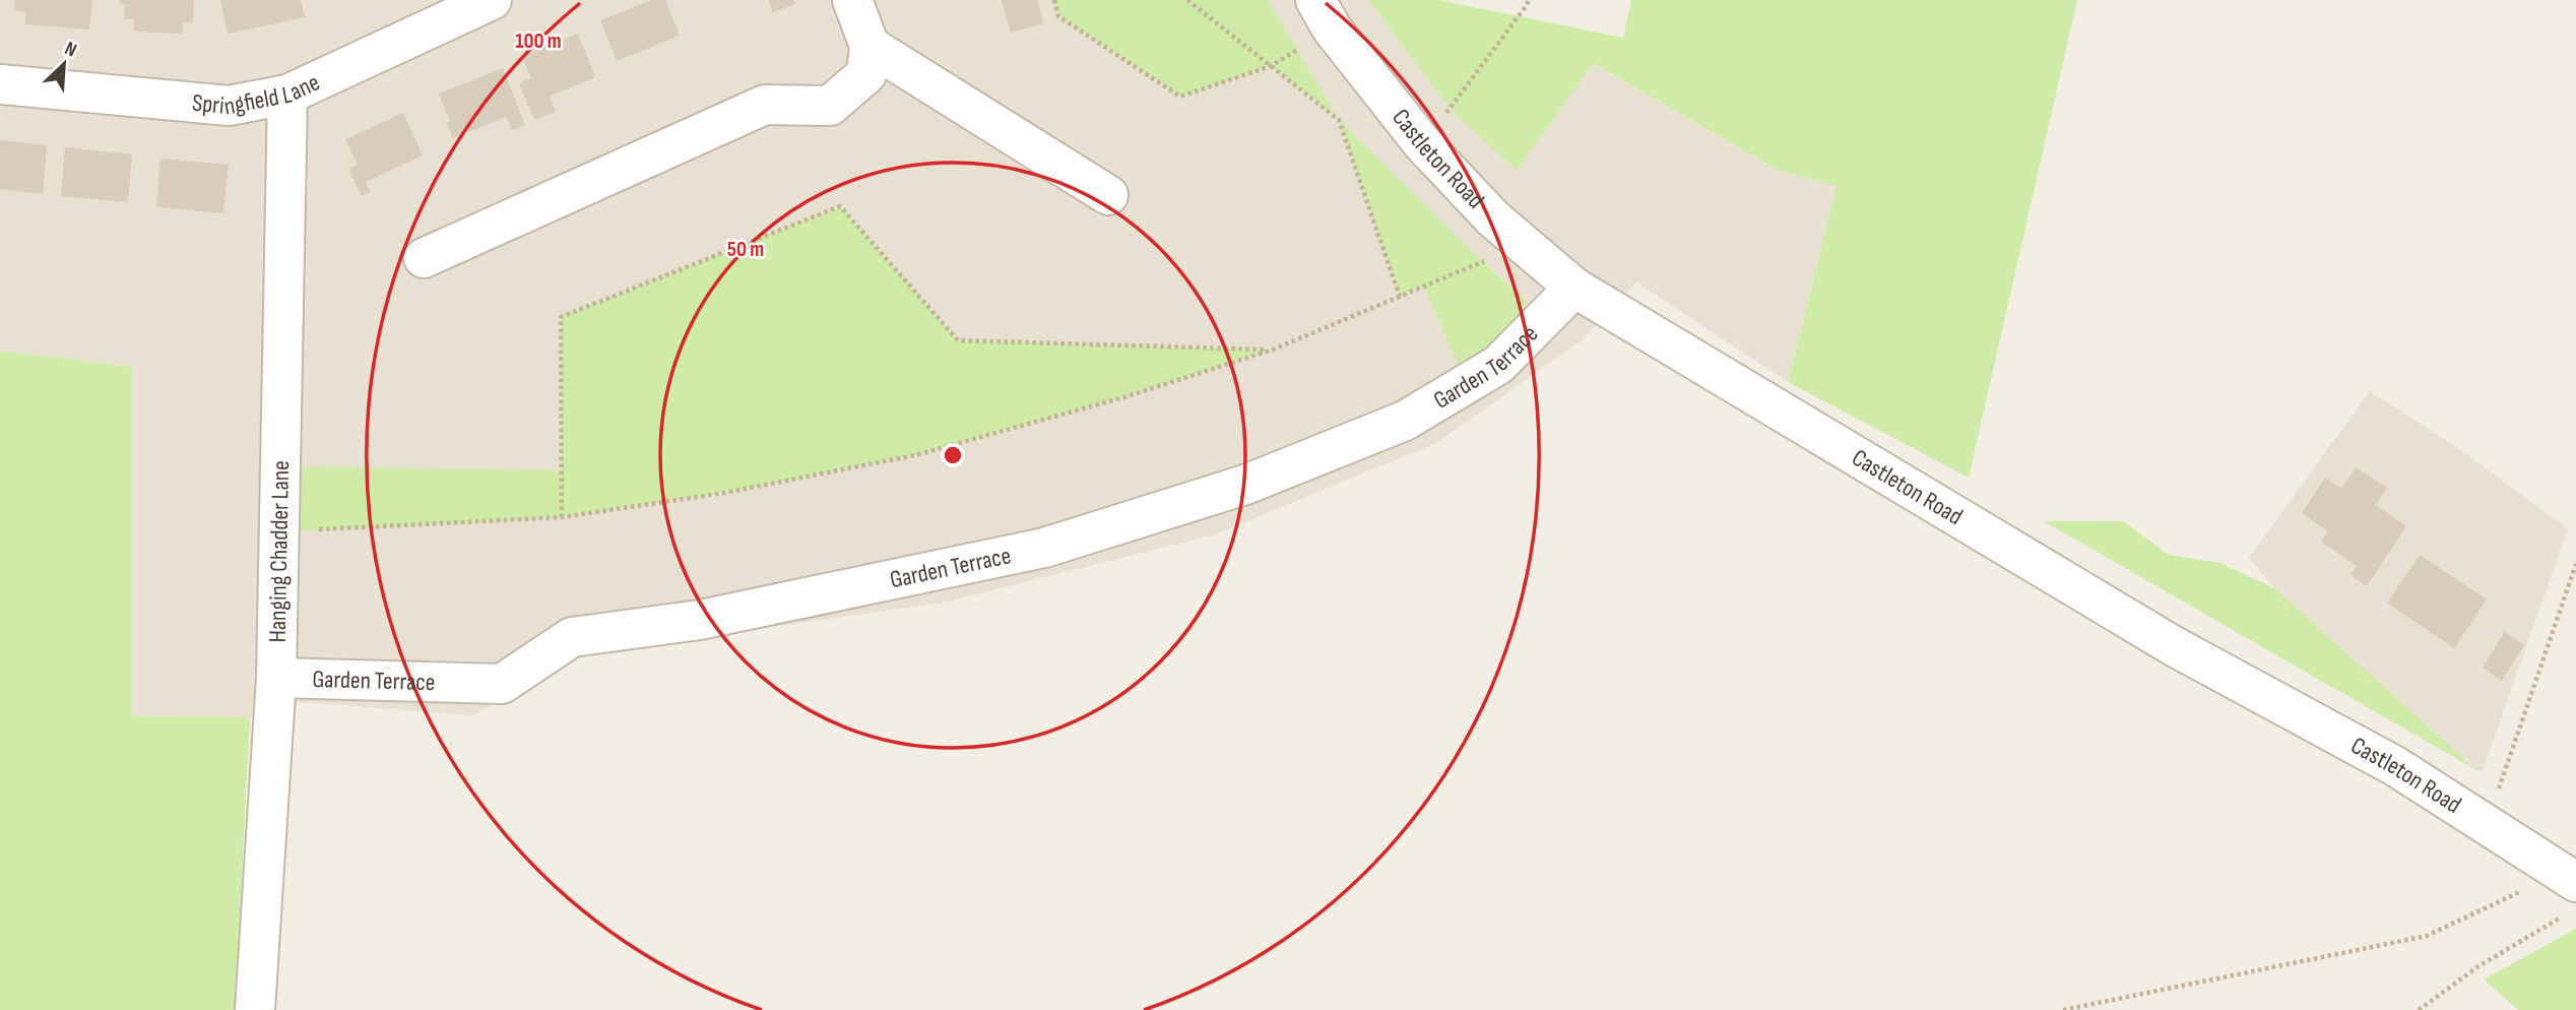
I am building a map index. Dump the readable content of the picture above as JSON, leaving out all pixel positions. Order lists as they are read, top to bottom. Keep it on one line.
{"streets":{"street":["Springfield Lane","Castleton Road","Garden Terrace","Hanging Chadder Lane"]},"crossings":[["Springfield Lane","Hanging Chadder Lane"],["Castleton Road","Garden Terrace"],["Garden Terrace","Hanging Chadder Lane"]],"north":"top right","rings":["100 m","50 m"]}
